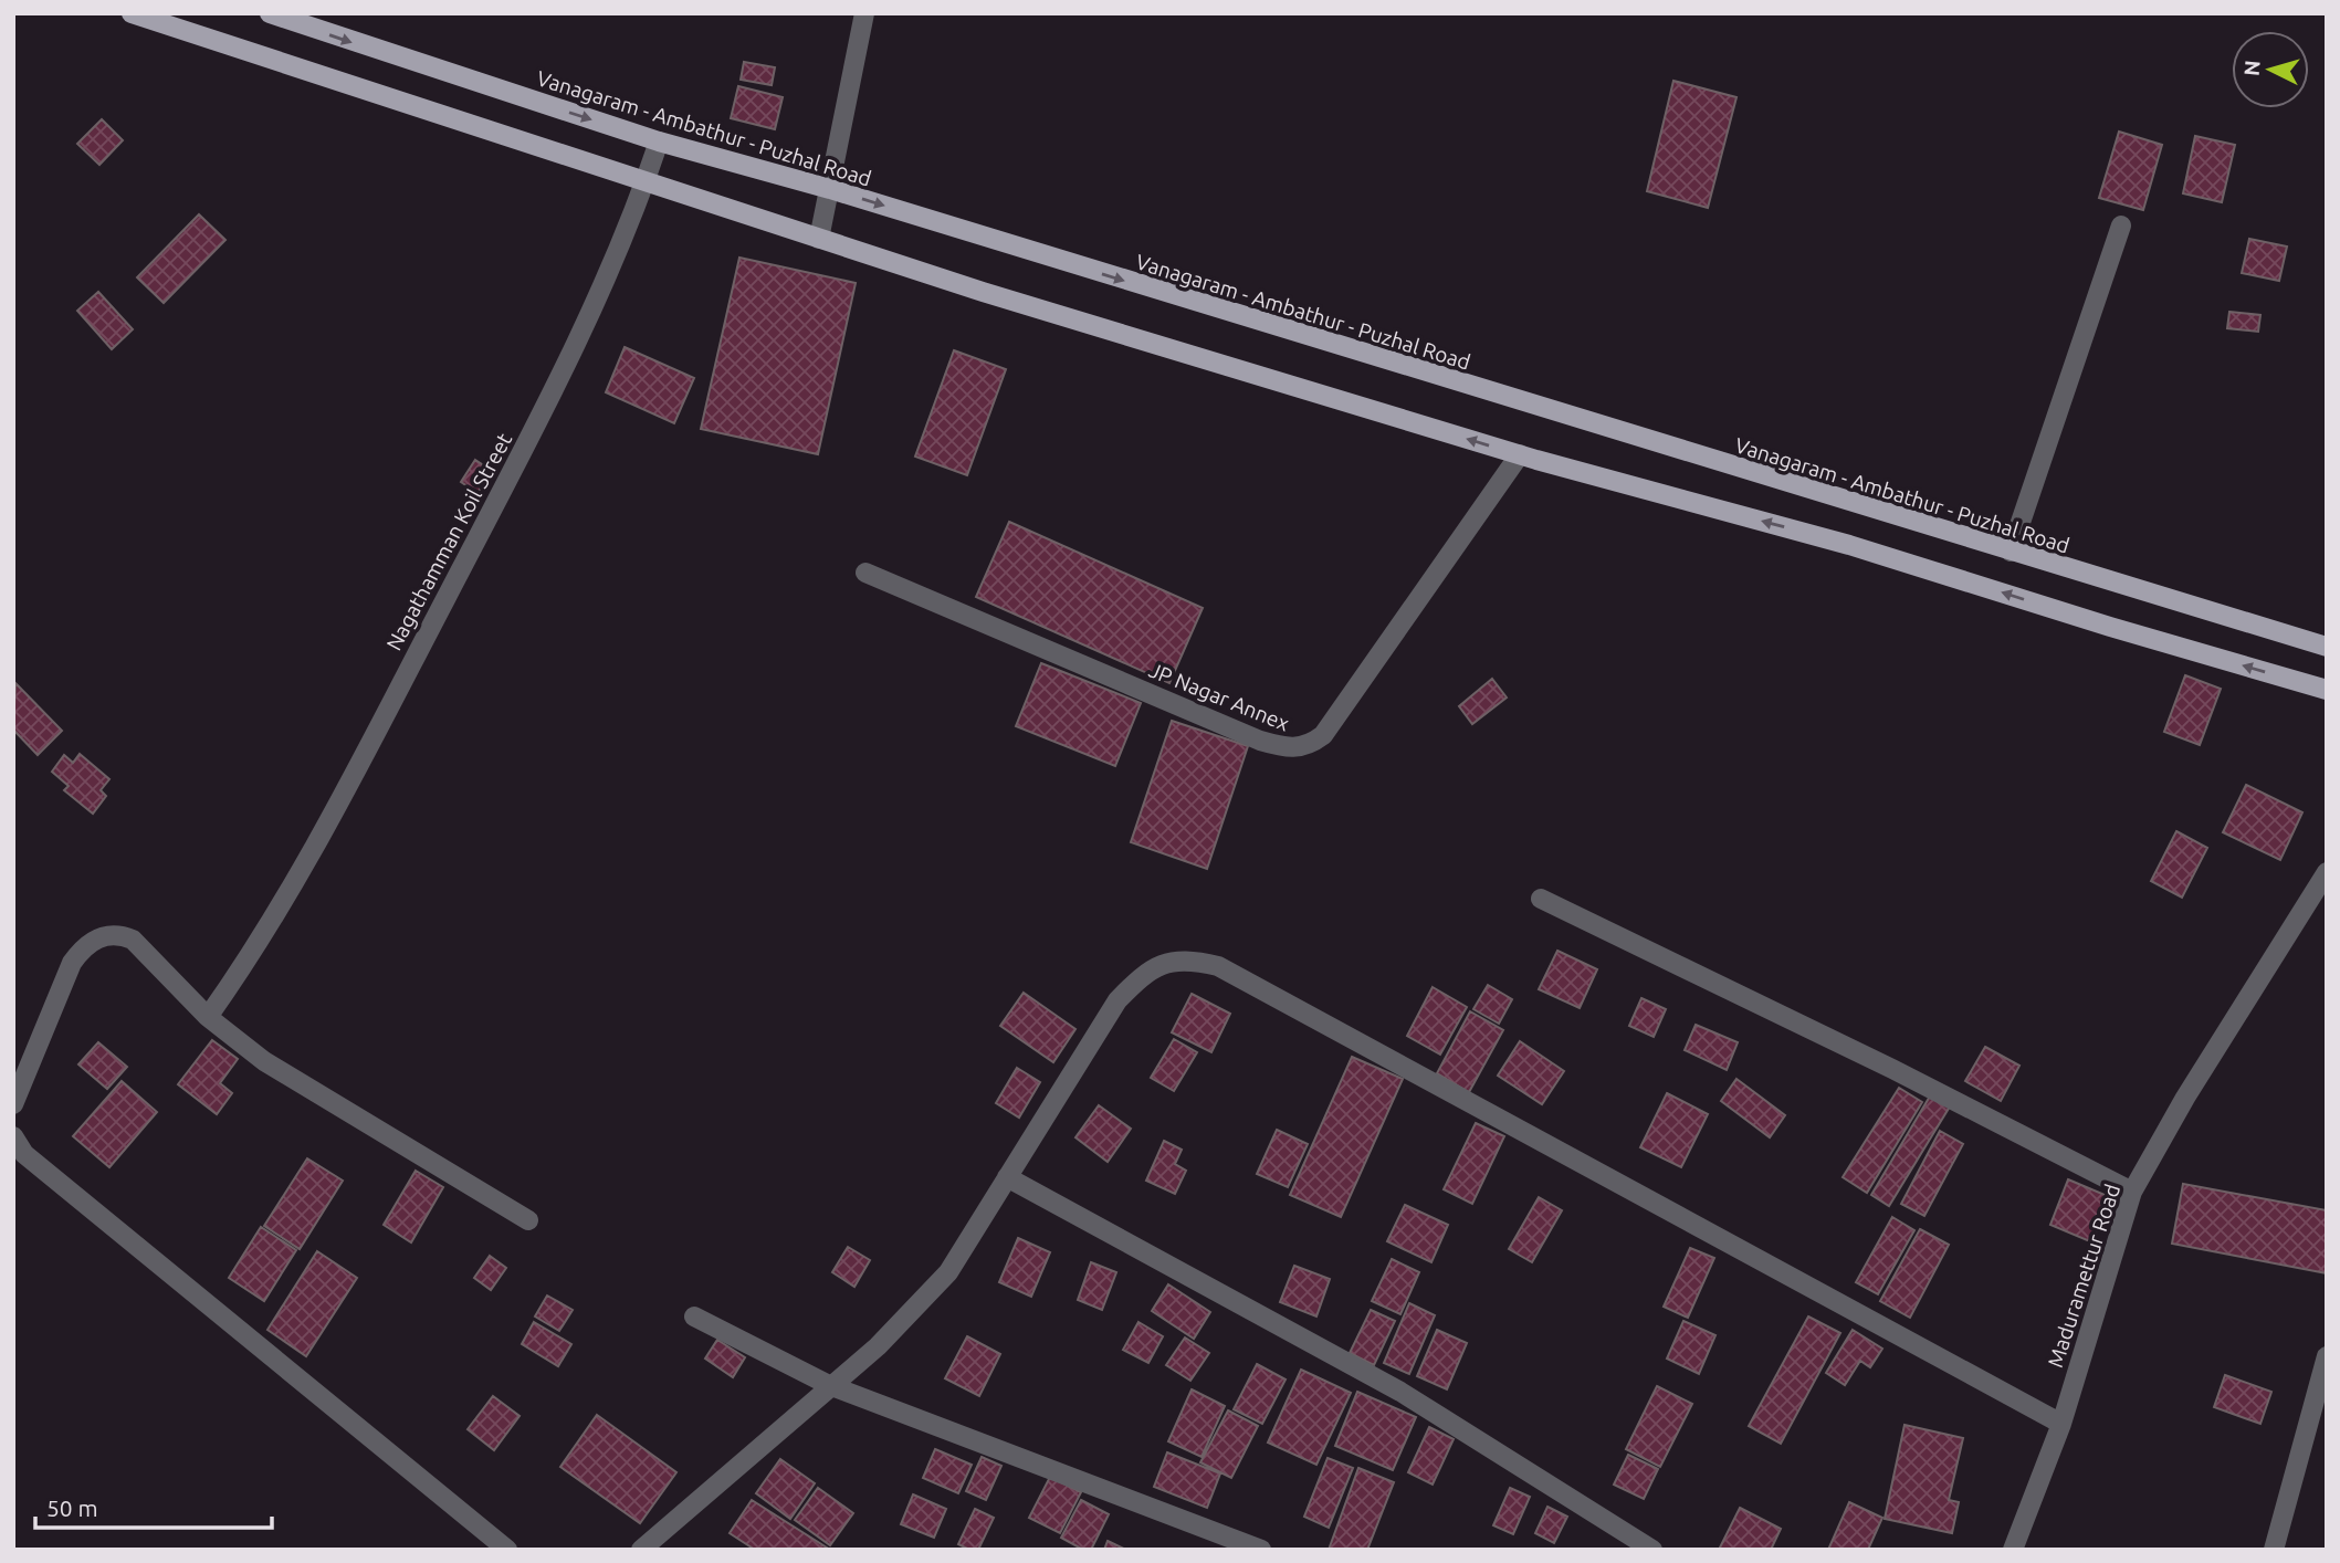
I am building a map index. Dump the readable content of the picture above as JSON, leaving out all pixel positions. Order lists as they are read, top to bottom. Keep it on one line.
{"streets":{"main road":["Vanagaram - Ambathur - Puzhal Road"],"street":["Nagathamman Koil Street","JP Nagar Annex","Maduramettur Road"]},"crossings":[["Vanagaram - Ambathur - Puzhal Road","Nagathamman Koil Street"]],"scale_bar":"50 m","north":"left"}
